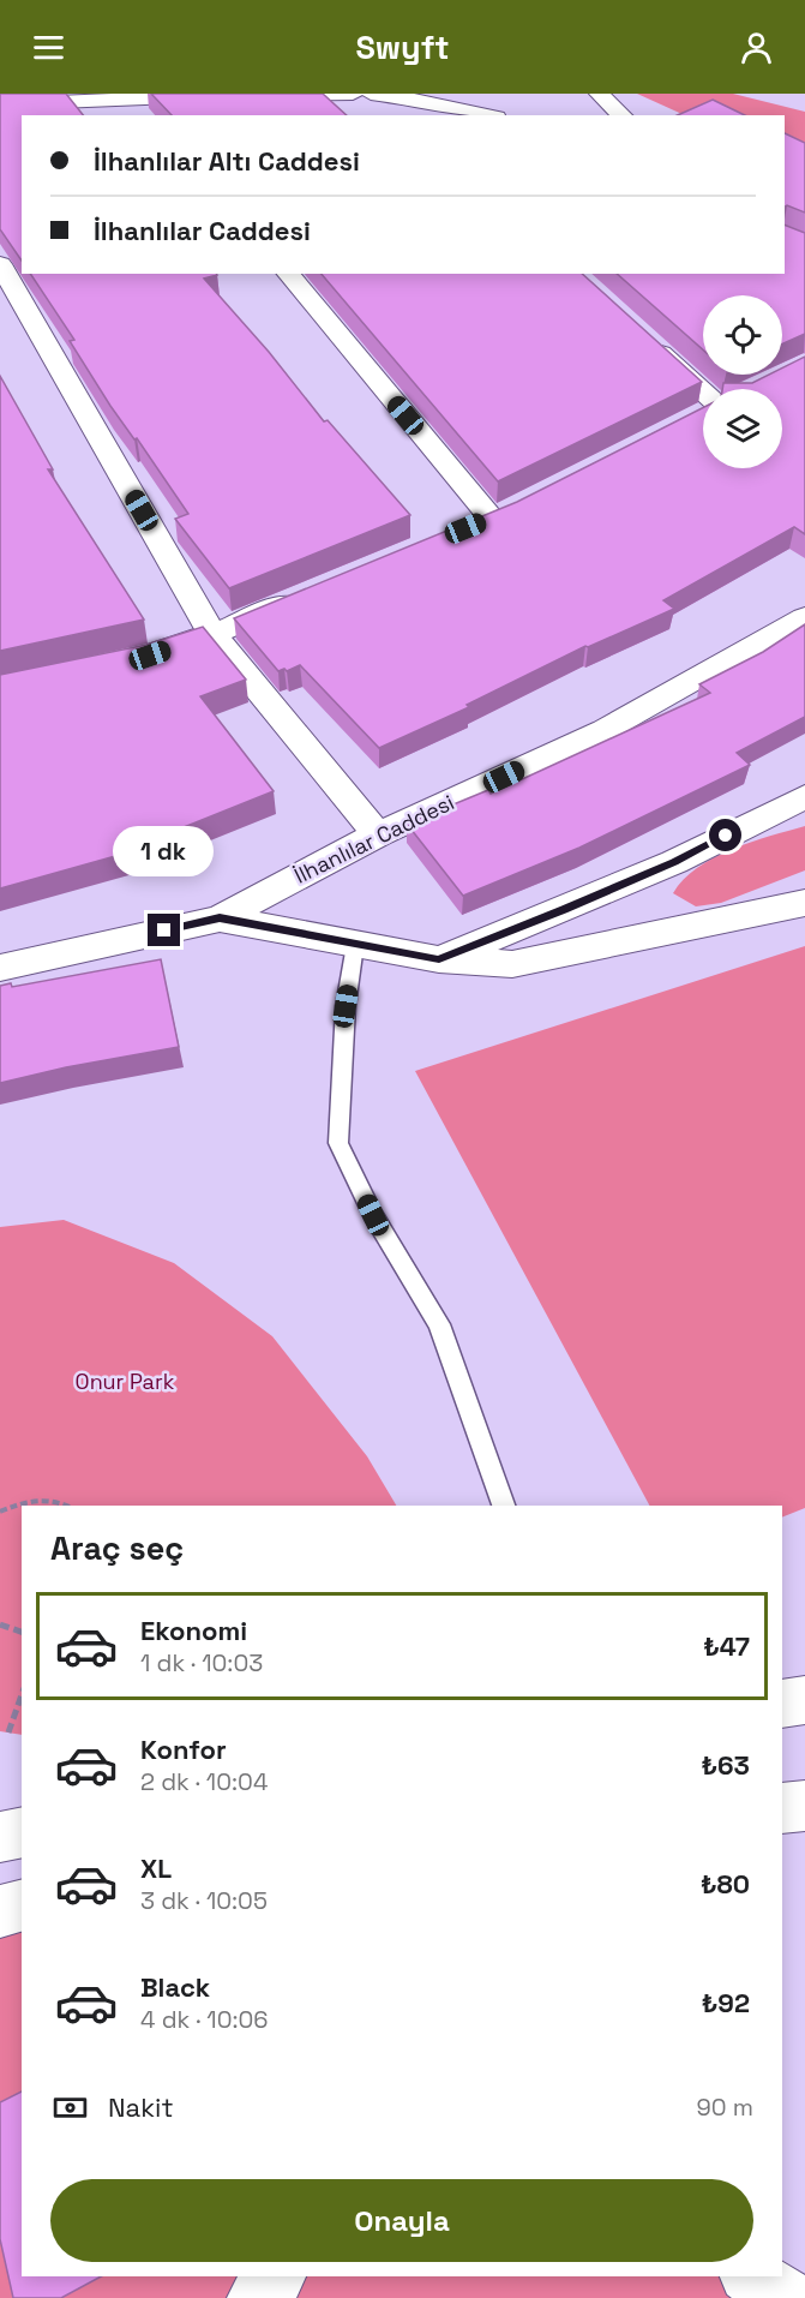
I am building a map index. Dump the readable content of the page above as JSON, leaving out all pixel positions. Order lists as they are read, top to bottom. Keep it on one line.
{"streets":{"street":["İlhanlılar Caddesi"]},"parks":["Onur Park"],"page":{"header":"Swyft","banner":["İlhanlılar Altı Caddesi","İlhanlılar Caddesi"],"bubble":"1 dk","heading":"Araç seç","list":[{"name":"Ekonomi","note":"1 dk · 10:03","value":"₺47"},{"name":"Konfor","note":"2 dk · 10:04","value":"₺63"},{"name":"XL","note":"3 dk · 10:05","value":"₺80"},{"name":"Black","note":"4 dk · 10:06","value":"₺92"}],"pay":["Nakit","90 m"],"buttons":"Onayla"}}
